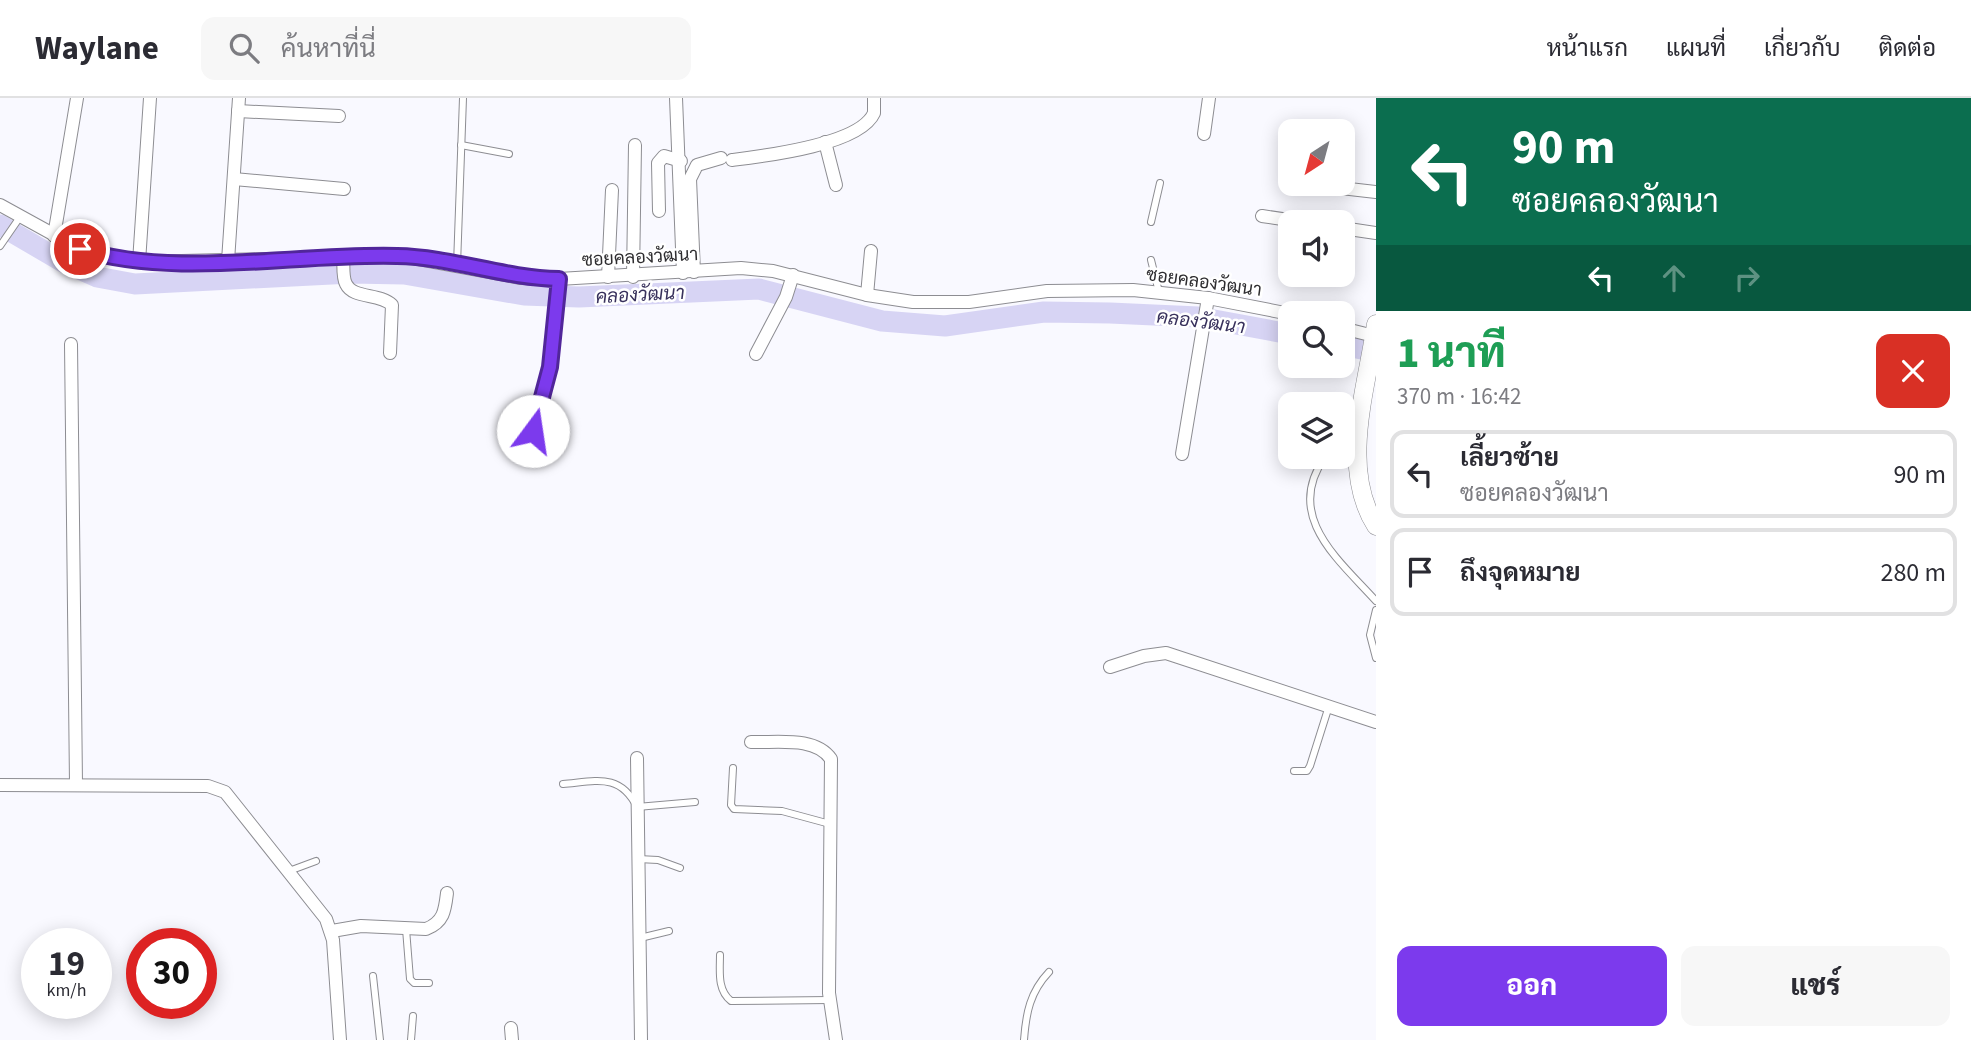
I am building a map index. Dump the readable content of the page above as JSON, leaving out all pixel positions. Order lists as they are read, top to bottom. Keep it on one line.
{"streets":{"street":["ซอยคลองวัฒนา"]},"water":["คลองวัฒนา"],"north":"bottom left","page":{"header":"Waylane","search":"ค้นหาที่นี่","nav":["หน้าแรก","แผนที่","เกี่ยวกับ","ติดต่อ"],"turn":["90 m","ซอยคลองวัฒนา"],"heading":["1 นาที","370 m · 16:42"],"list":[{"name":"เลี้ยวซ้าย","note":"ซอยคลองวัฒนา","value":"90 m"},{"name":"ถึงจุดหมาย","value":"280 m"}],"speed":"19 km/h","limit":"30","buttons":["ออก","แชร์"]}}
